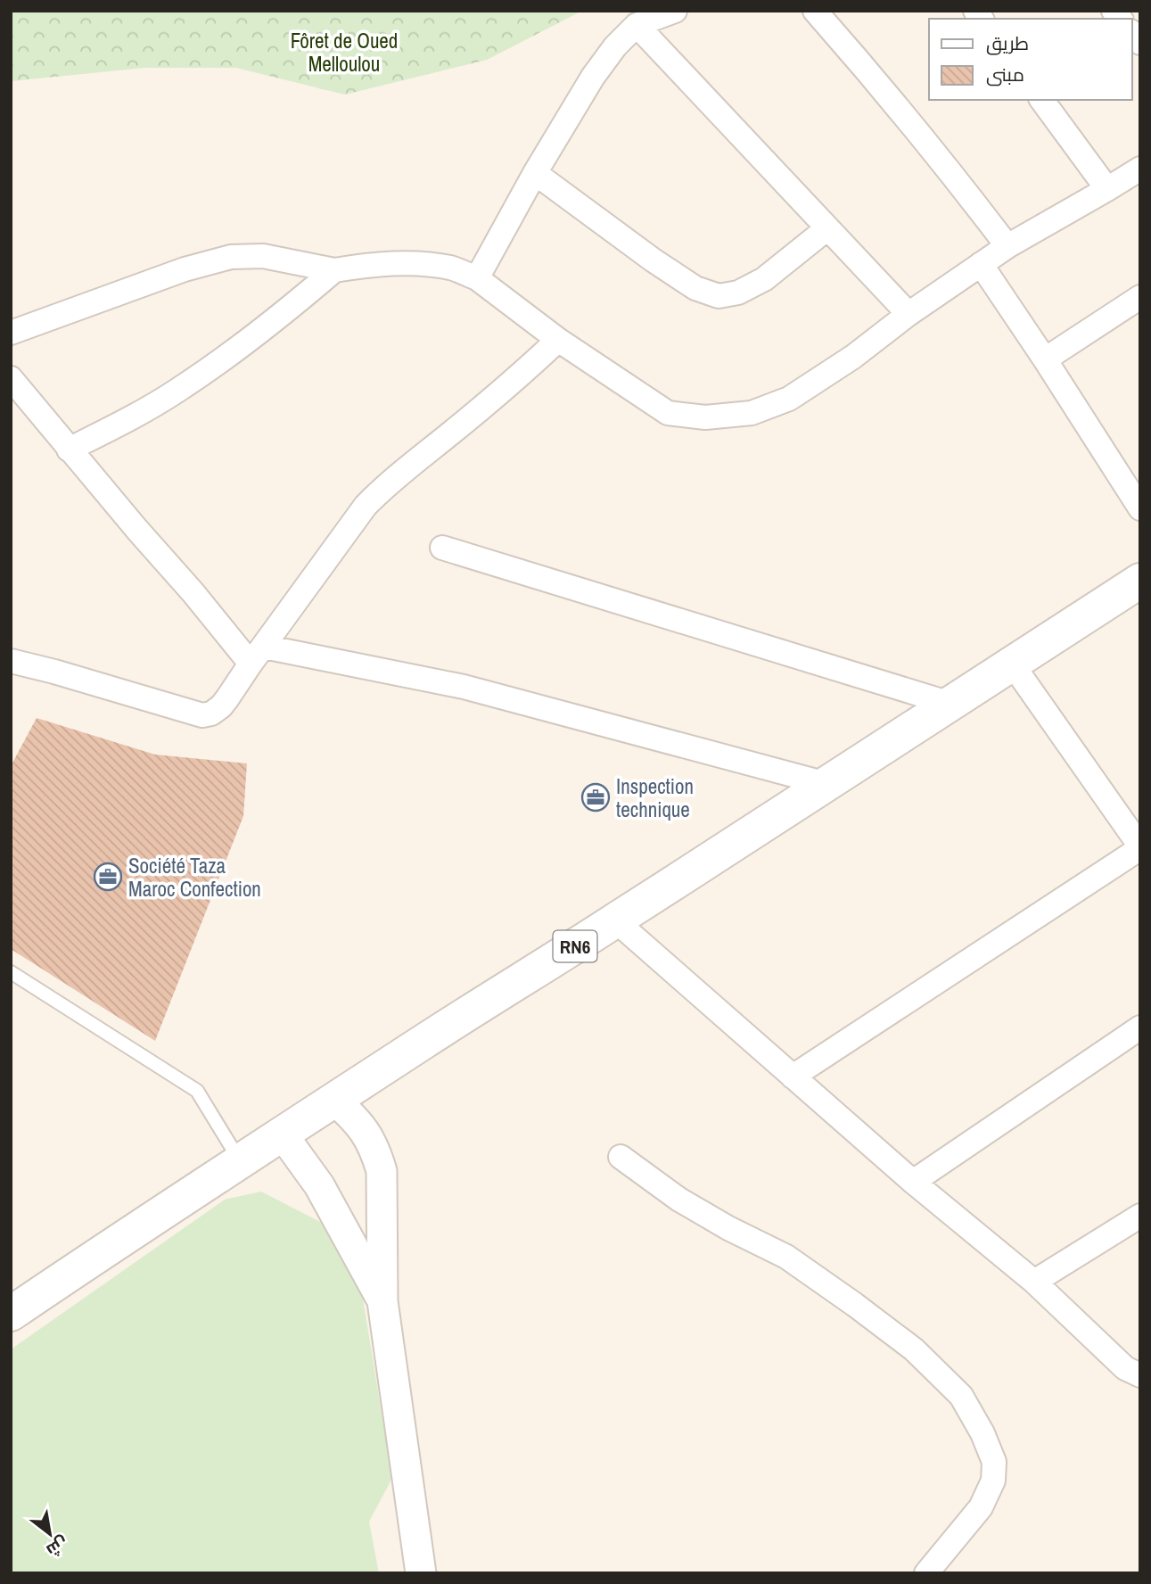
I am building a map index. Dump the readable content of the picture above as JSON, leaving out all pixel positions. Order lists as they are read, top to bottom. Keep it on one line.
{"streets":{"main road":["RN6"]},"parks":["Fôret de Oued Melloulou"],"places":{"office":["Inspection technique","Société Taza Maroc Confection"]},"legend":["طريق","مبنى"],"north":"bottom right"}
